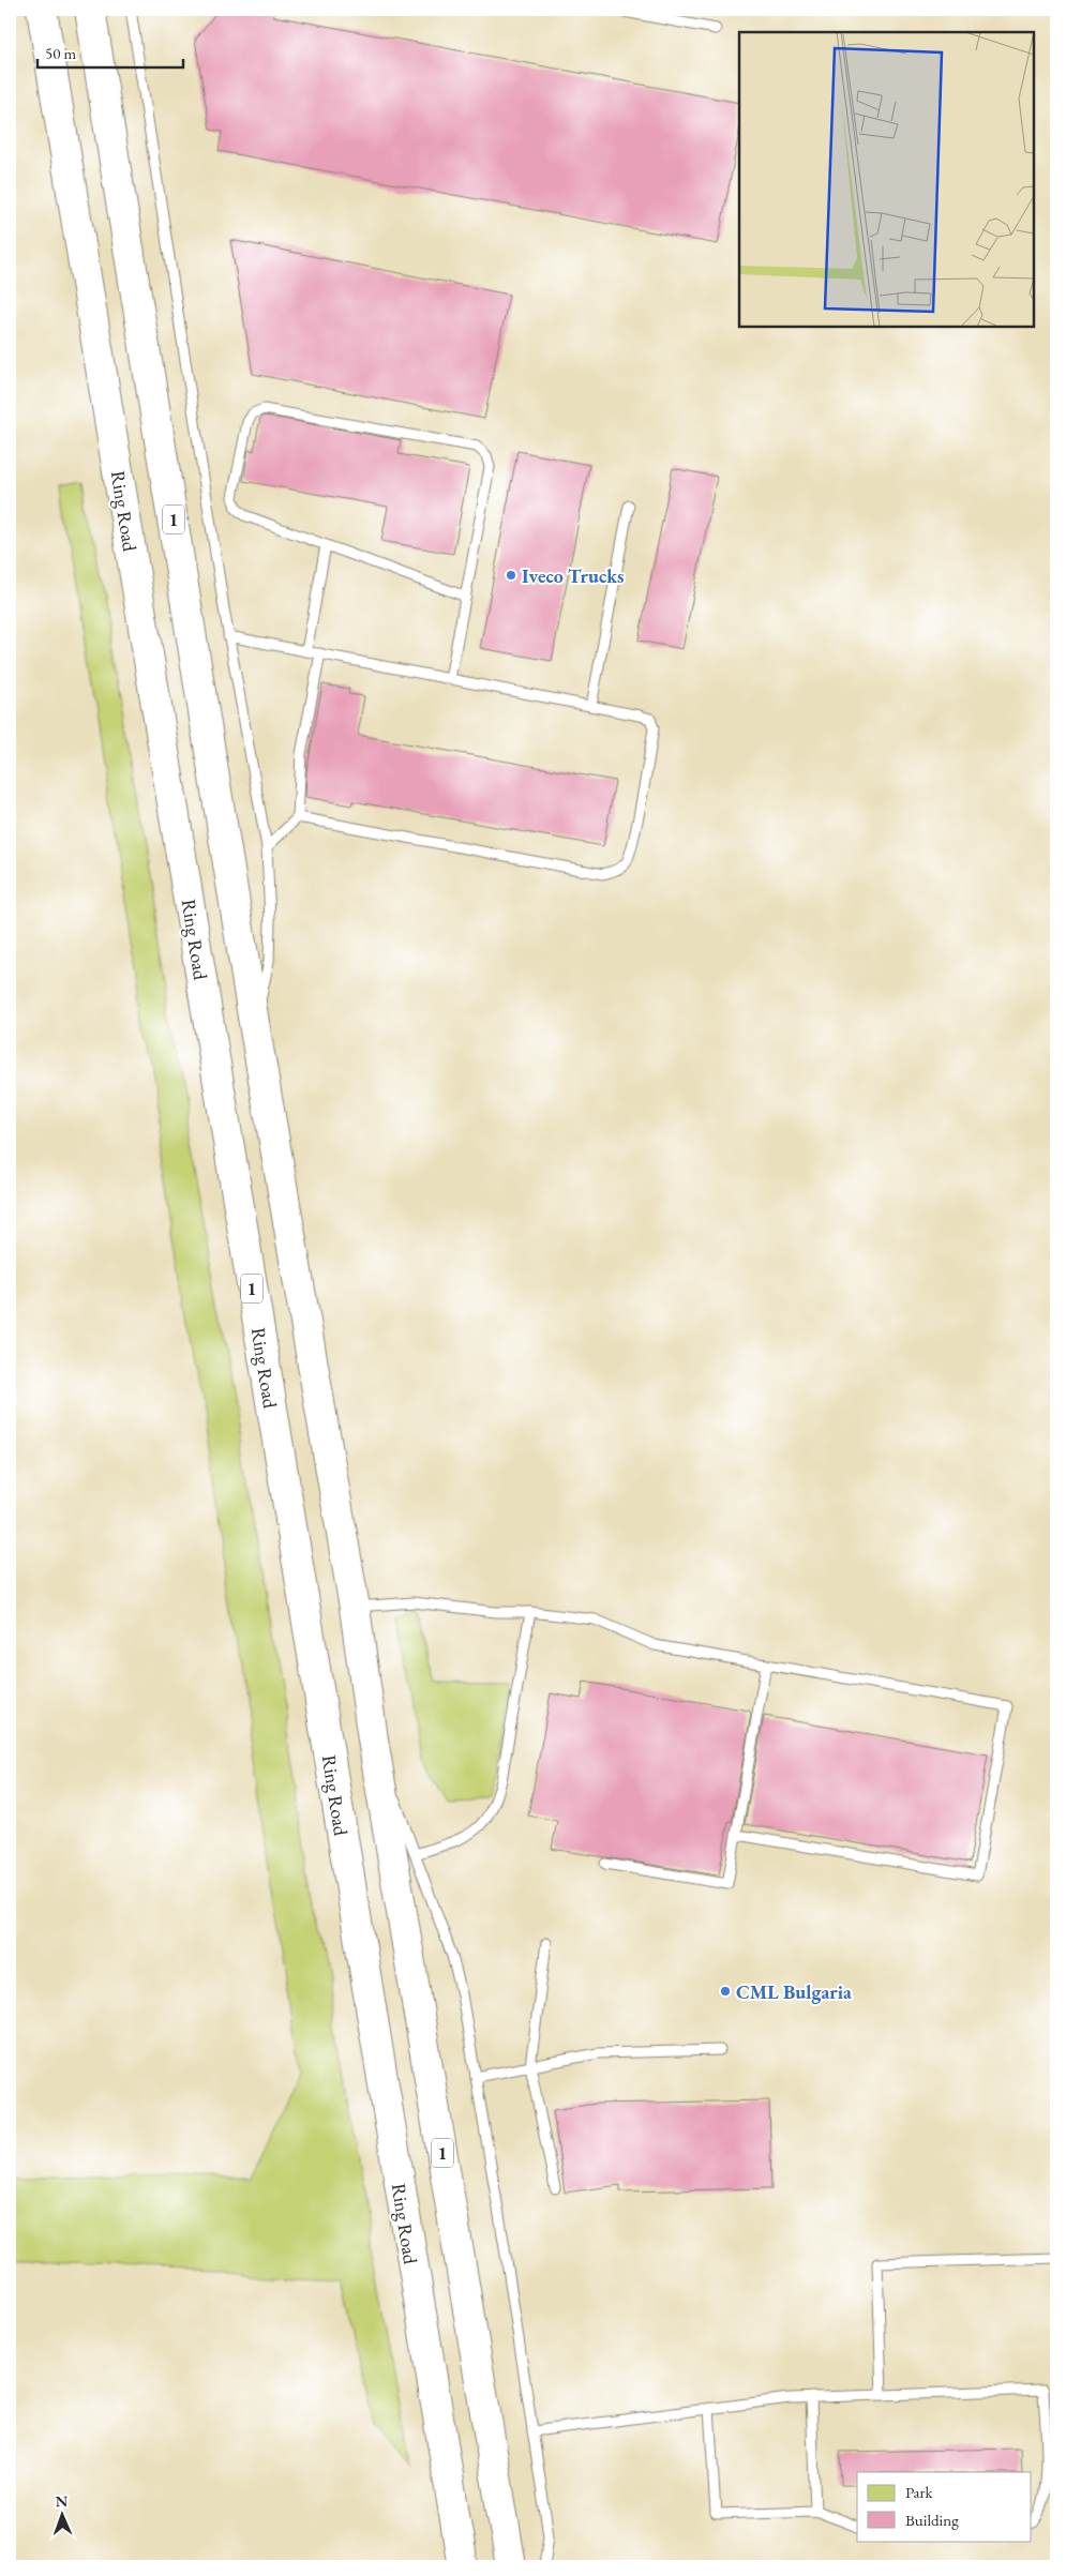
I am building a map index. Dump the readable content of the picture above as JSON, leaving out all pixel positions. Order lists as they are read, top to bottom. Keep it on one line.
{"streets":{"highway":["Ring Road","1"]},"places":["Iveco Trucks","CML Bulgaria"],"legend":["Park","Building"],"scale_bar":"50 m","north":"top"}
